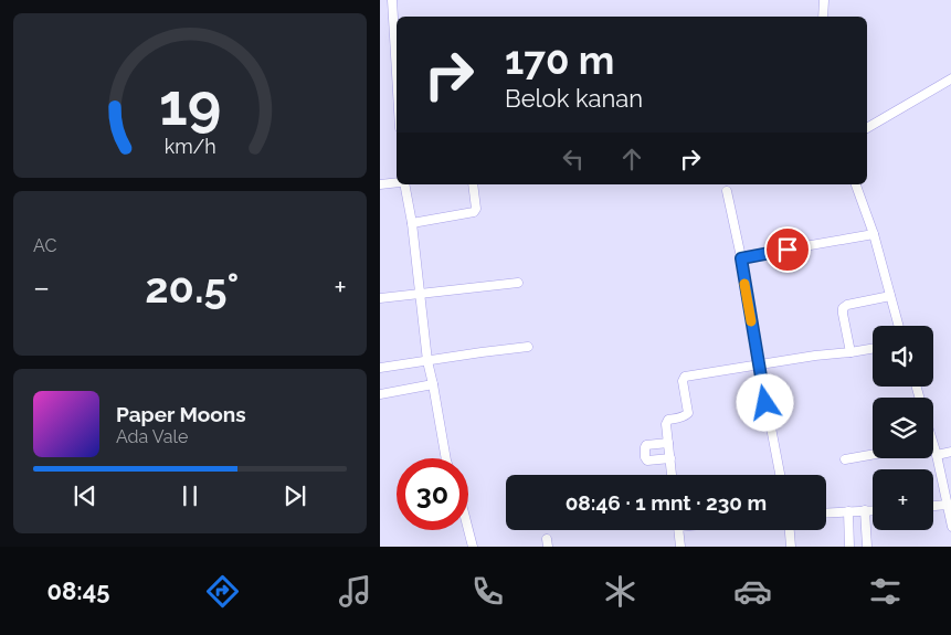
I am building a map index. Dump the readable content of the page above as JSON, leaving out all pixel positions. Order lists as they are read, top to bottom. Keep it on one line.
{"page":{"turn":["170 m","Belok kanan"],"tile":"AC","heat":["−","20.5°","+"],"map_buttons":"+","song":["Paper Moons","Ada Vale"],"limit":"30","trip":"08:46 · 1 mnt · 230 m","tabs":"08:45","gauge":["19","km/h"]}}
